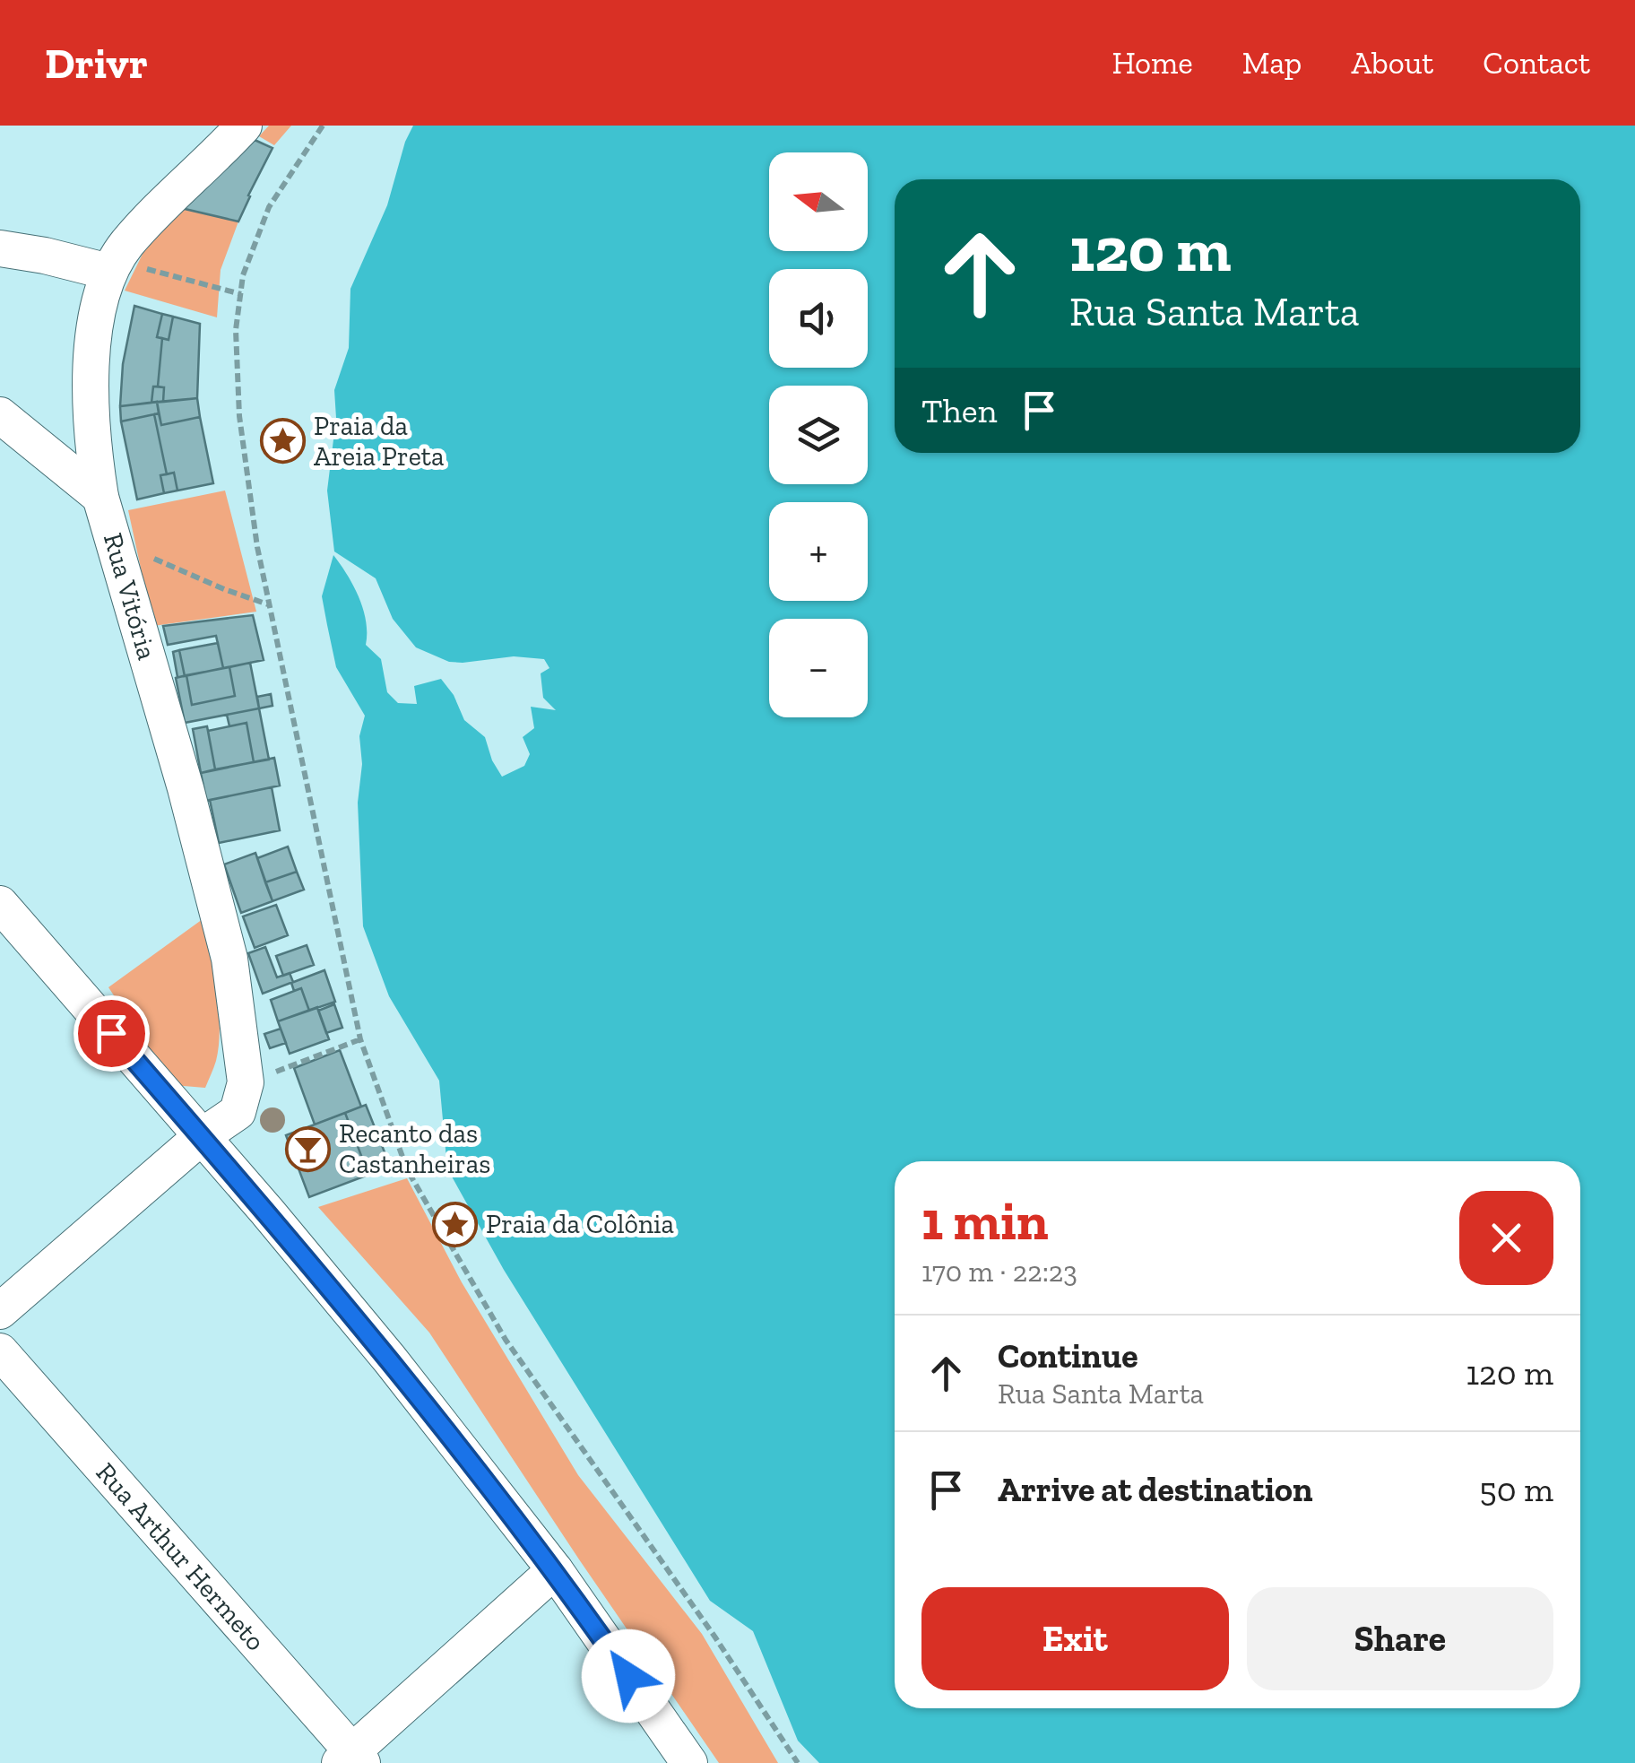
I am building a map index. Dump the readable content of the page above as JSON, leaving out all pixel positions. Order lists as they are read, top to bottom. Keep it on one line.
{"streets":{"street":["Rua Vitória","Rua Arthur Hermeto"]},"places":{"place":["Praia da Areia Preta","Praia da Colônia"],"bar":["Recanto das Castanheiras"]},"north":"left","page":{"header":"Drivr","nav":["Home","Map","About","Contact"],"map_buttons":["+","−"],"turn":["120 m","Rua Santa Marta"],"then":"Then","heading":["1 min","170 m · 22:23"],"list":[{"name":"Continue","note":"Rua Santa Marta","value":"120 m"},{"name":"Arrive at destination","value":"50 m"}],"buttons":["Exit","Share"]}}
